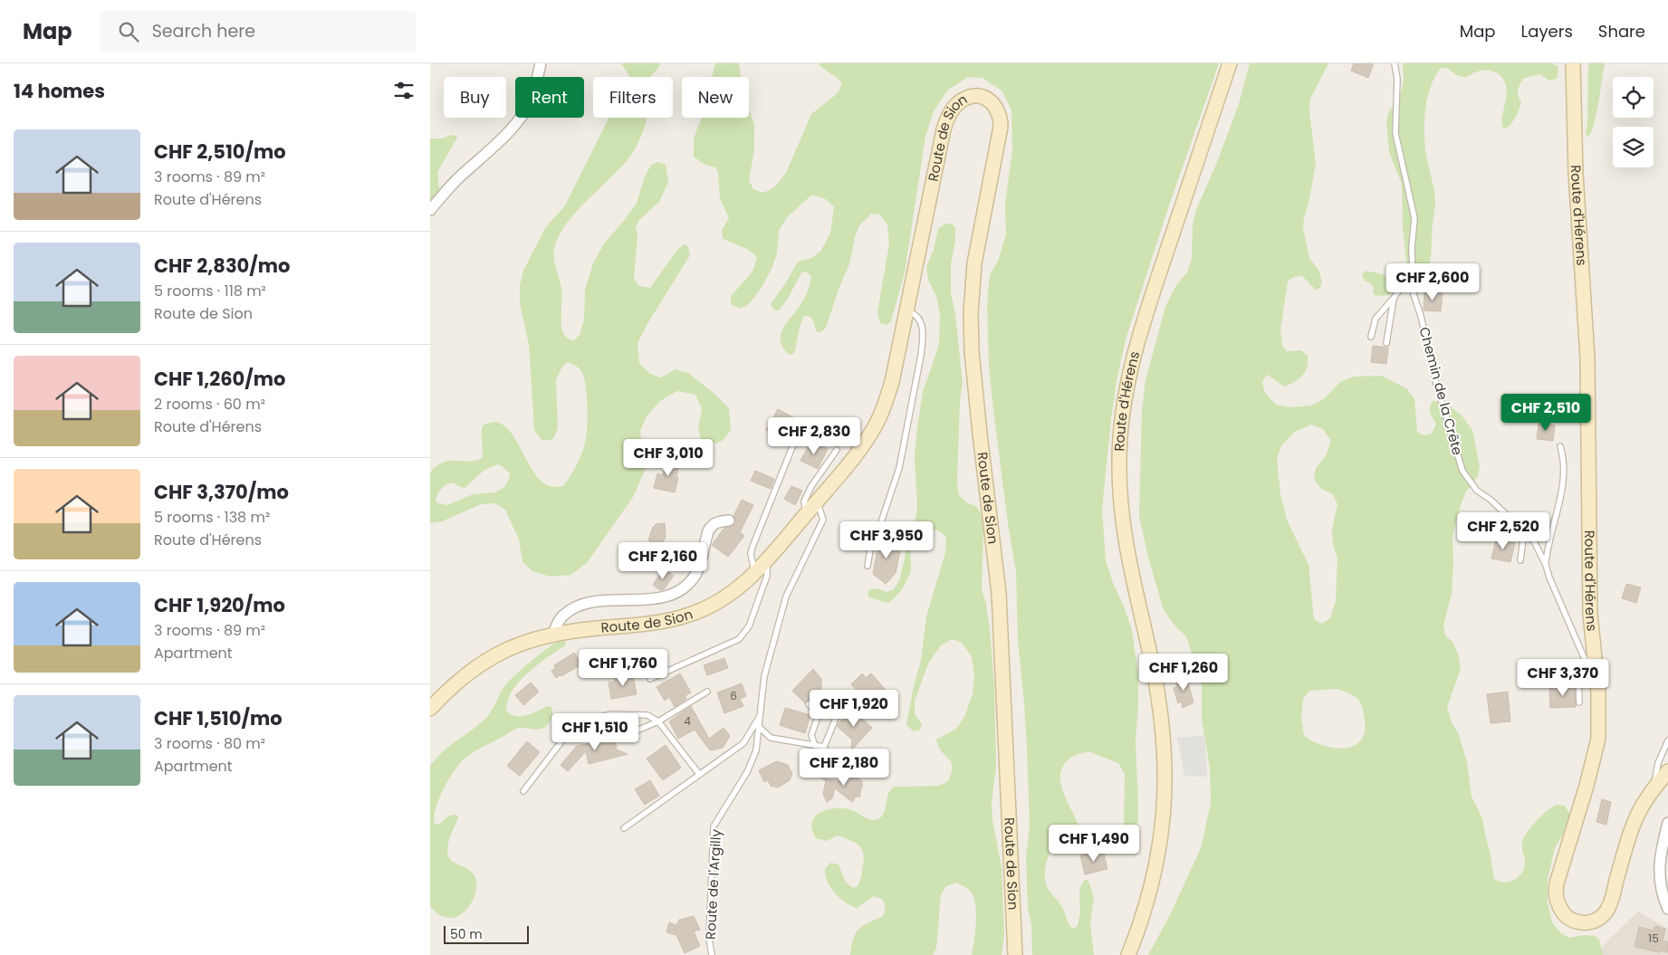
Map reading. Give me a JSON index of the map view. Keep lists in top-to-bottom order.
{
  "streets": {
    "main road": ["Route de Sion", "Route d'Hérens"],
    "lane": ["Chemin de la Crête", "Route de l'Argilly"]
  },
  "crossings": [
    ["Route de Sion", "Route de l'Argilly"],
    ["Route d'Hérens", "Chemin de la Crête"]
  ],
  "house_numbers": ["6", "4", "15"],
  "scale_bar": "50 m",
  "page": {
    "header": "Map",
    "search": "Search here",
    "nav": ["Map", "Layers", "Share"],
    "heading": "14 homes",
    "chip": [
      "Buy",
      "Rent",
      "Filters",
      "New"
    ],
    "list": [
      {
        "name": "CHF 2,510/mo",
        "note": "3 rooms · 89 m² · Route d'Hérens"
      },
      {
        "name": "CHF 2,830/mo",
        "note": "5 rooms · 118 m² · Route de Sion"
      },
      {
        "name": "CHF 1,260/mo",
        "note": "2 rooms · 60 m² · Route d'Hérens"
      },
      {
        "name": "CHF 3,370/mo",
        "note": "5 rooms · 138 m² · Route d'Hérens"
      },
      {
        "name": "CHF 1,920/mo",
        "note": "3 rooms · 89 m² · Apartment"
      },
      {
        "name": "CHF 1,510/mo",
        "note": "3 rooms · 80 m² · Apartment"
      }
    ],
    "price": [
      "CHF 2,600",
      "CHF 2,510",
      "CHF 2,830",
      "CHF 3,010",
      "CHF 2,520",
      "CHF 3,950",
      "CHF 2,160",
      "CHF 1,760",
      "CHF 1,260",
      "CHF 3,370",
      "CHF 1,920",
      "CHF 1,510",
      "CHF 2,180",
      "CHF 1,490"
    ],
    "scale": "50 m"
  }
}
